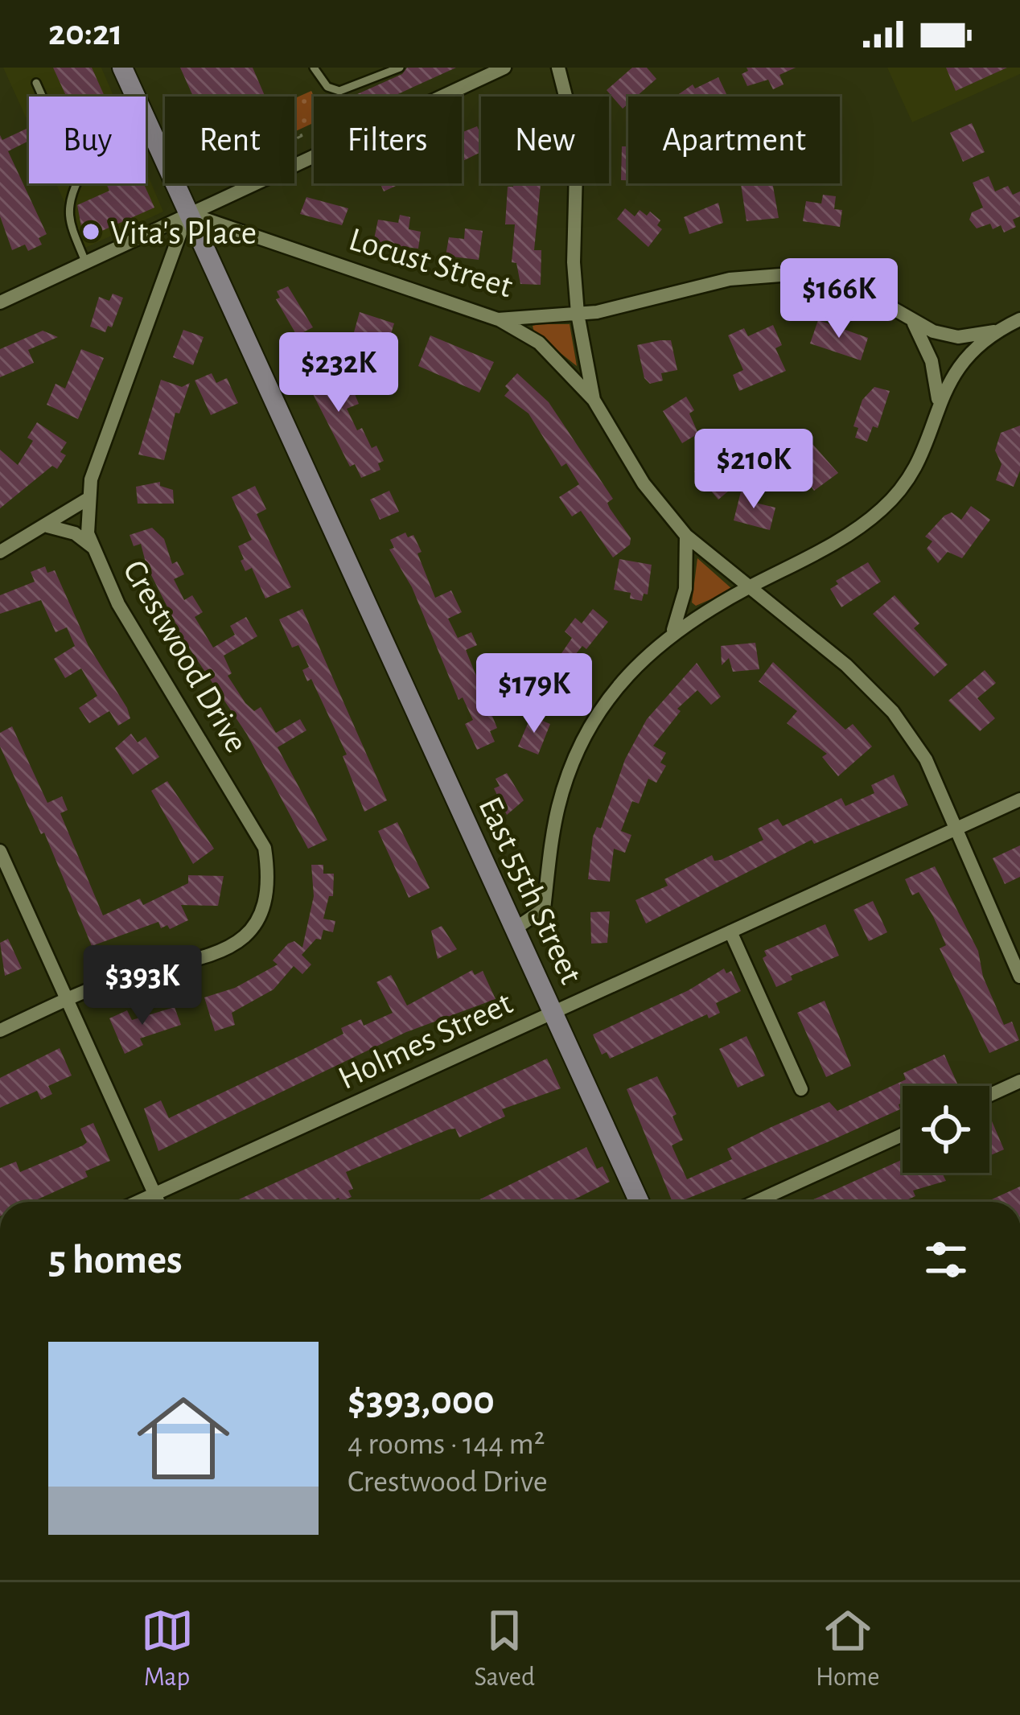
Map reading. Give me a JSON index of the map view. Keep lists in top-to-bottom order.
{
  "streets": {
    "main road": ["East 55th Street"],
    "street": ["Locust Street", "Crestwood Drive", "Holmes Street"]
  },
  "crossings": [
    ["Locust Street", "Crestwood Drive"],
    ["Locust Street", "East 55th Street"],
    ["Crestwood Drive", "East 55th Street"],
    ["East 55th Street", "Holmes Street"]
  ],
  "places": ["Vita's Place"],
  "page": {
    "status": "20:21",
    "chip": [
      "Buy",
      "Rent",
      "Filters",
      "New",
      "Apartment"
    ],
    "price": [
      "$166K",
      "$232K",
      "$210K",
      "$179K",
      "$393K"
    ],
    "heading": "5 homes",
    "list": [
      {
        "name": "$393,000",
        "note": "4 rooms · 144 m² · Crestwood Drive"
      }
    ],
    "tabs": ["Map", "Saved", "Home"]
  }
}
